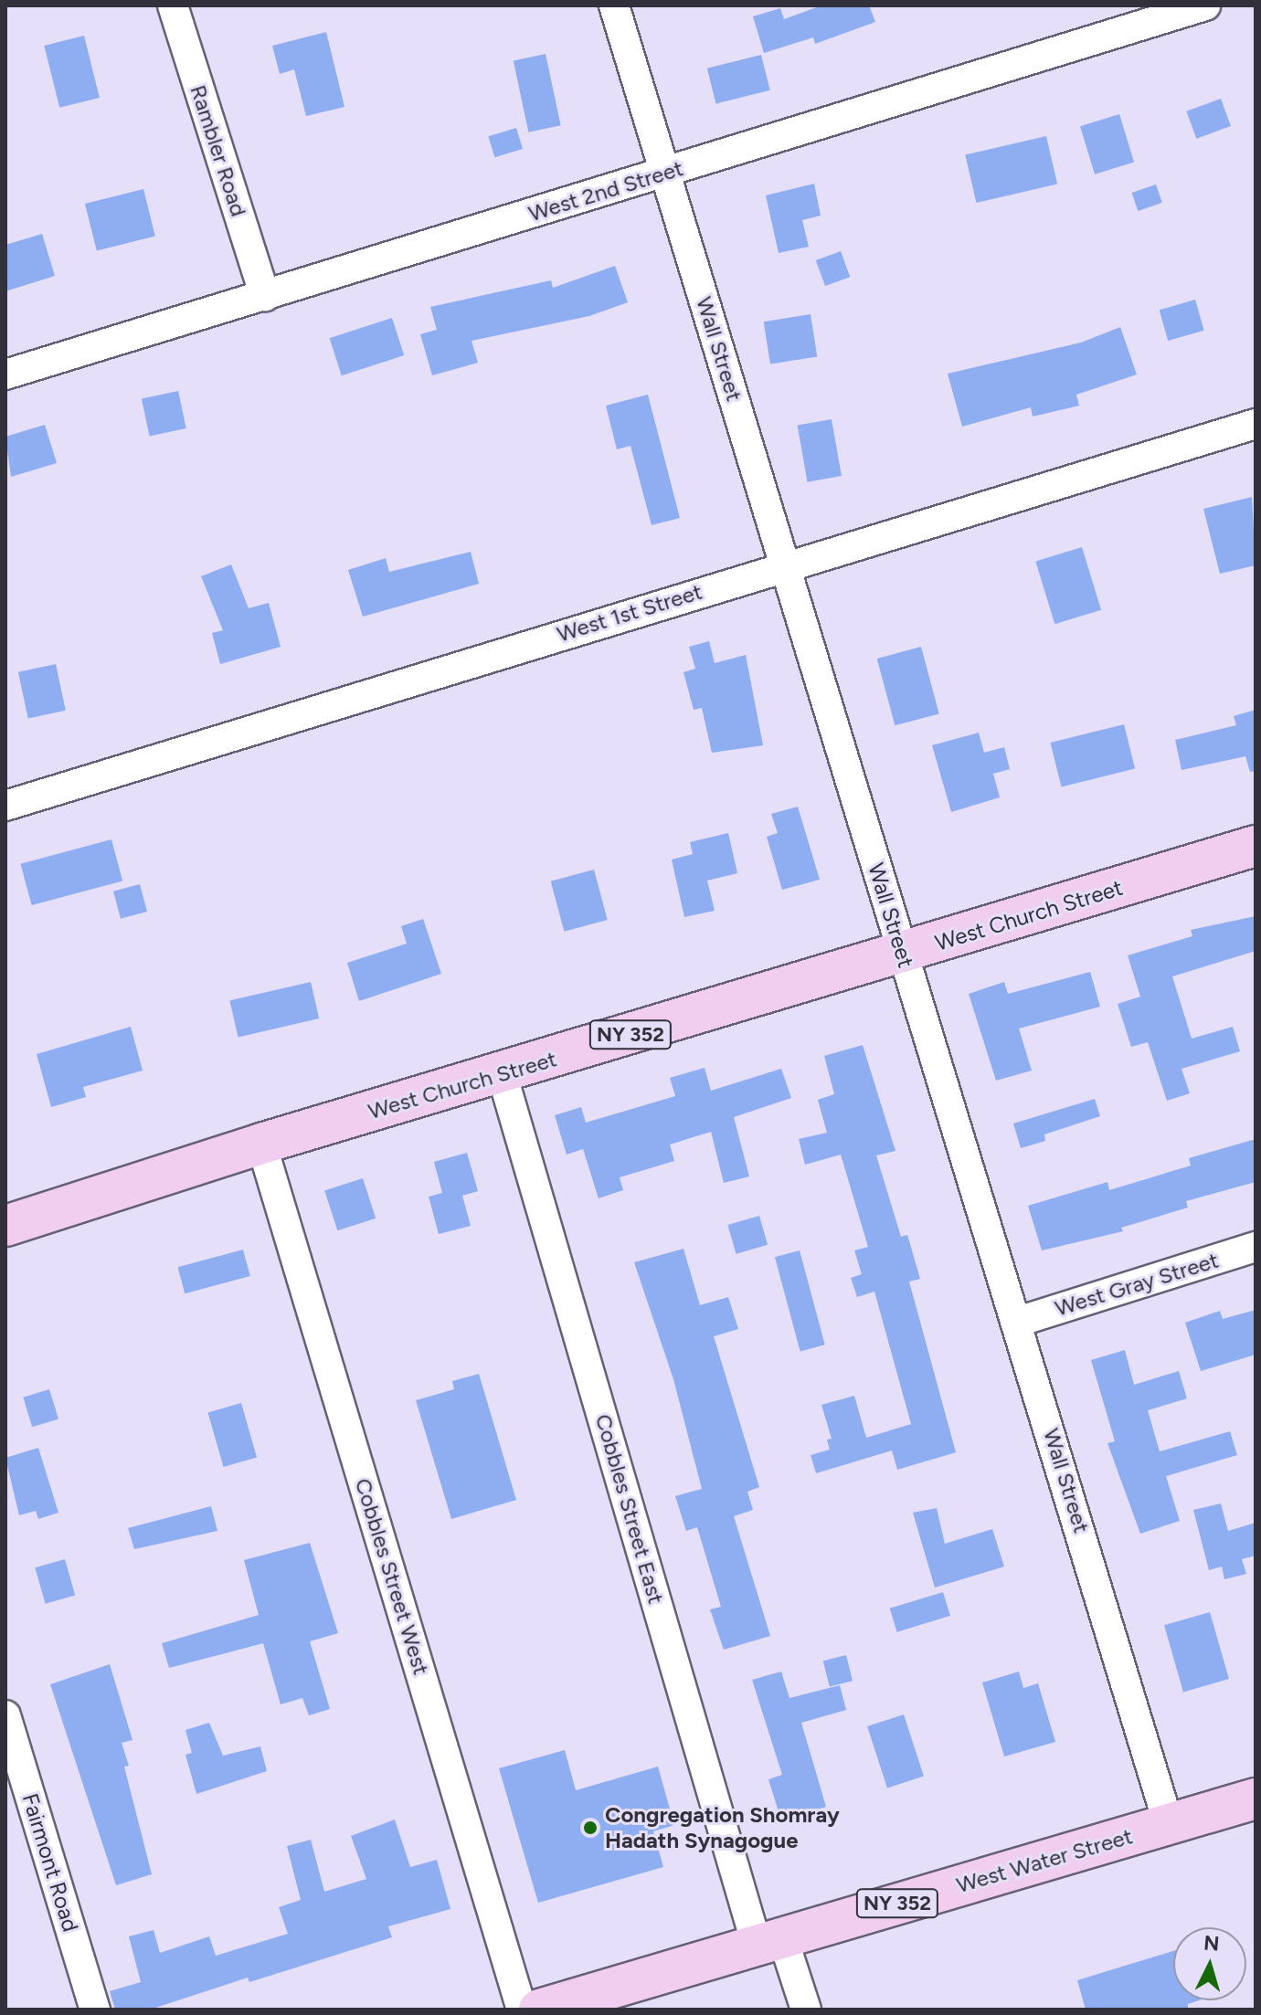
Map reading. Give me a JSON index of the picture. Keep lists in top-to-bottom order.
{
  "streets": {
    "main road": ["West Church Street", "NY 352", "West Water Street"],
    "street": [
      "Rambler Road",
      "West 2nd Street",
      "Wall Street",
      "West 1st Street",
      "West Gray Street",
      "Cobbles Street East",
      "Cobbles Street West",
      "Fairmont Road"
    ]
  },
  "crossings": [
    ["Rambler Road", "West 2nd Street"],
    ["West 2nd Street", "Wall Street"],
    ["Wall Street", "West 1st Street"],
    ["Wall Street", "West Church Street"],
    ["Wall Street", "West Gray Street"],
    ["Wall Street", "West Water Street"],
    ["West Church Street", "Cobbles Street East"],
    ["West Church Street", "Cobbles Street West"],
    ["Cobbles Street East", "West Water Street"]
  ],
  "places": ["Congregation Shomray Hadath Synagogue"],
  "north": "top"
}
